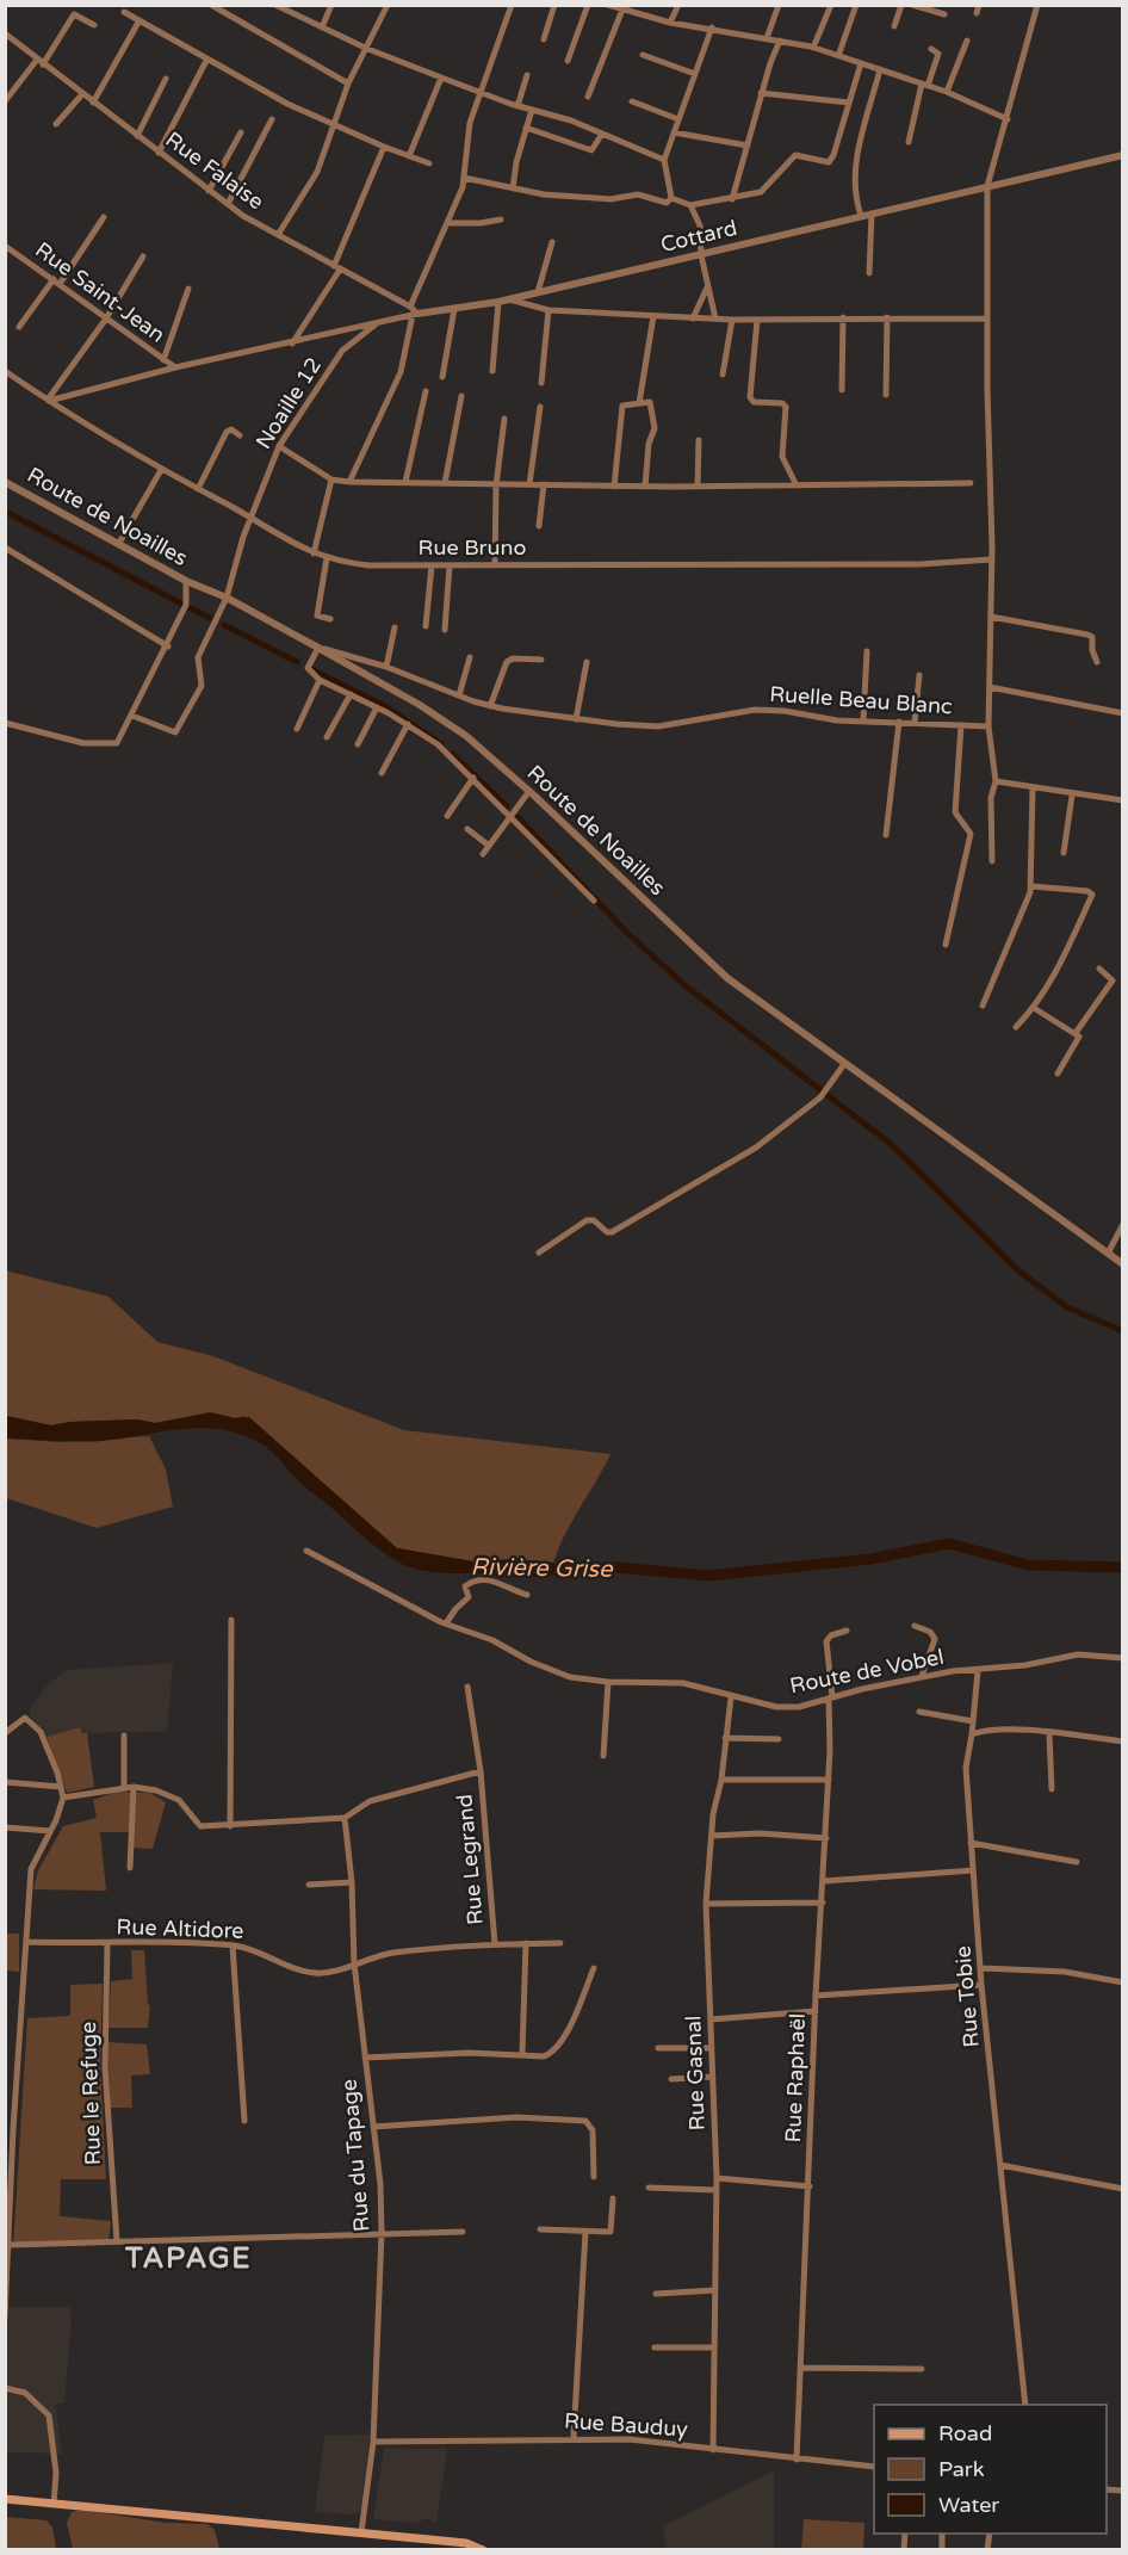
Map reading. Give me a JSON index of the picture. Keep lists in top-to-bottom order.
{
  "streets": {
    "street": [
      "Rue Falaise",
      "Cottard",
      "Rue Saint-Jean",
      "Noaille 12",
      "Route de Noailles",
      "Rue Bruno",
      "Ruelle Beau Blanc",
      "Route de Vobel",
      "Rue Legrand",
      "Rue Altidore",
      "Rue Tobie",
      "Rue Gasnal",
      "Rue Raphaël",
      "Rue le Refuge",
      "Rue du Tapage",
      "Rue Bauduy"
    ]
  },
  "crossings": [
    ["Rue Falaise", "Cottard"],
    ["Noaille 12", "Route de Noailles"],
    ["Noaille 12", "Rue Bruno"],
    ["Route de Noailles", "Ruelle Beau Blanc"],
    ["Route de Vobel", "Rue Tobie"],
    ["Route de Vobel", "Rue Gasnal"],
    ["Route de Vobel", "Rue Raphaël"],
    ["Rue Legrand", "Rue Altidore"],
    ["Rue Altidore", "Rue le Refuge"],
    ["Rue Altidore", "Rue du Tapage"],
    ["Rue Gasnal", "Rue Bauduy"],
    ["Rue Raphaël", "Rue Bauduy"],
    ["Rue du Tapage", "Rue Bauduy"]
  ],
  "districts": ["TAPAGE"],
  "water": ["Rivière Grise"],
  "legend": ["Road", "Park", "Water"]
}
